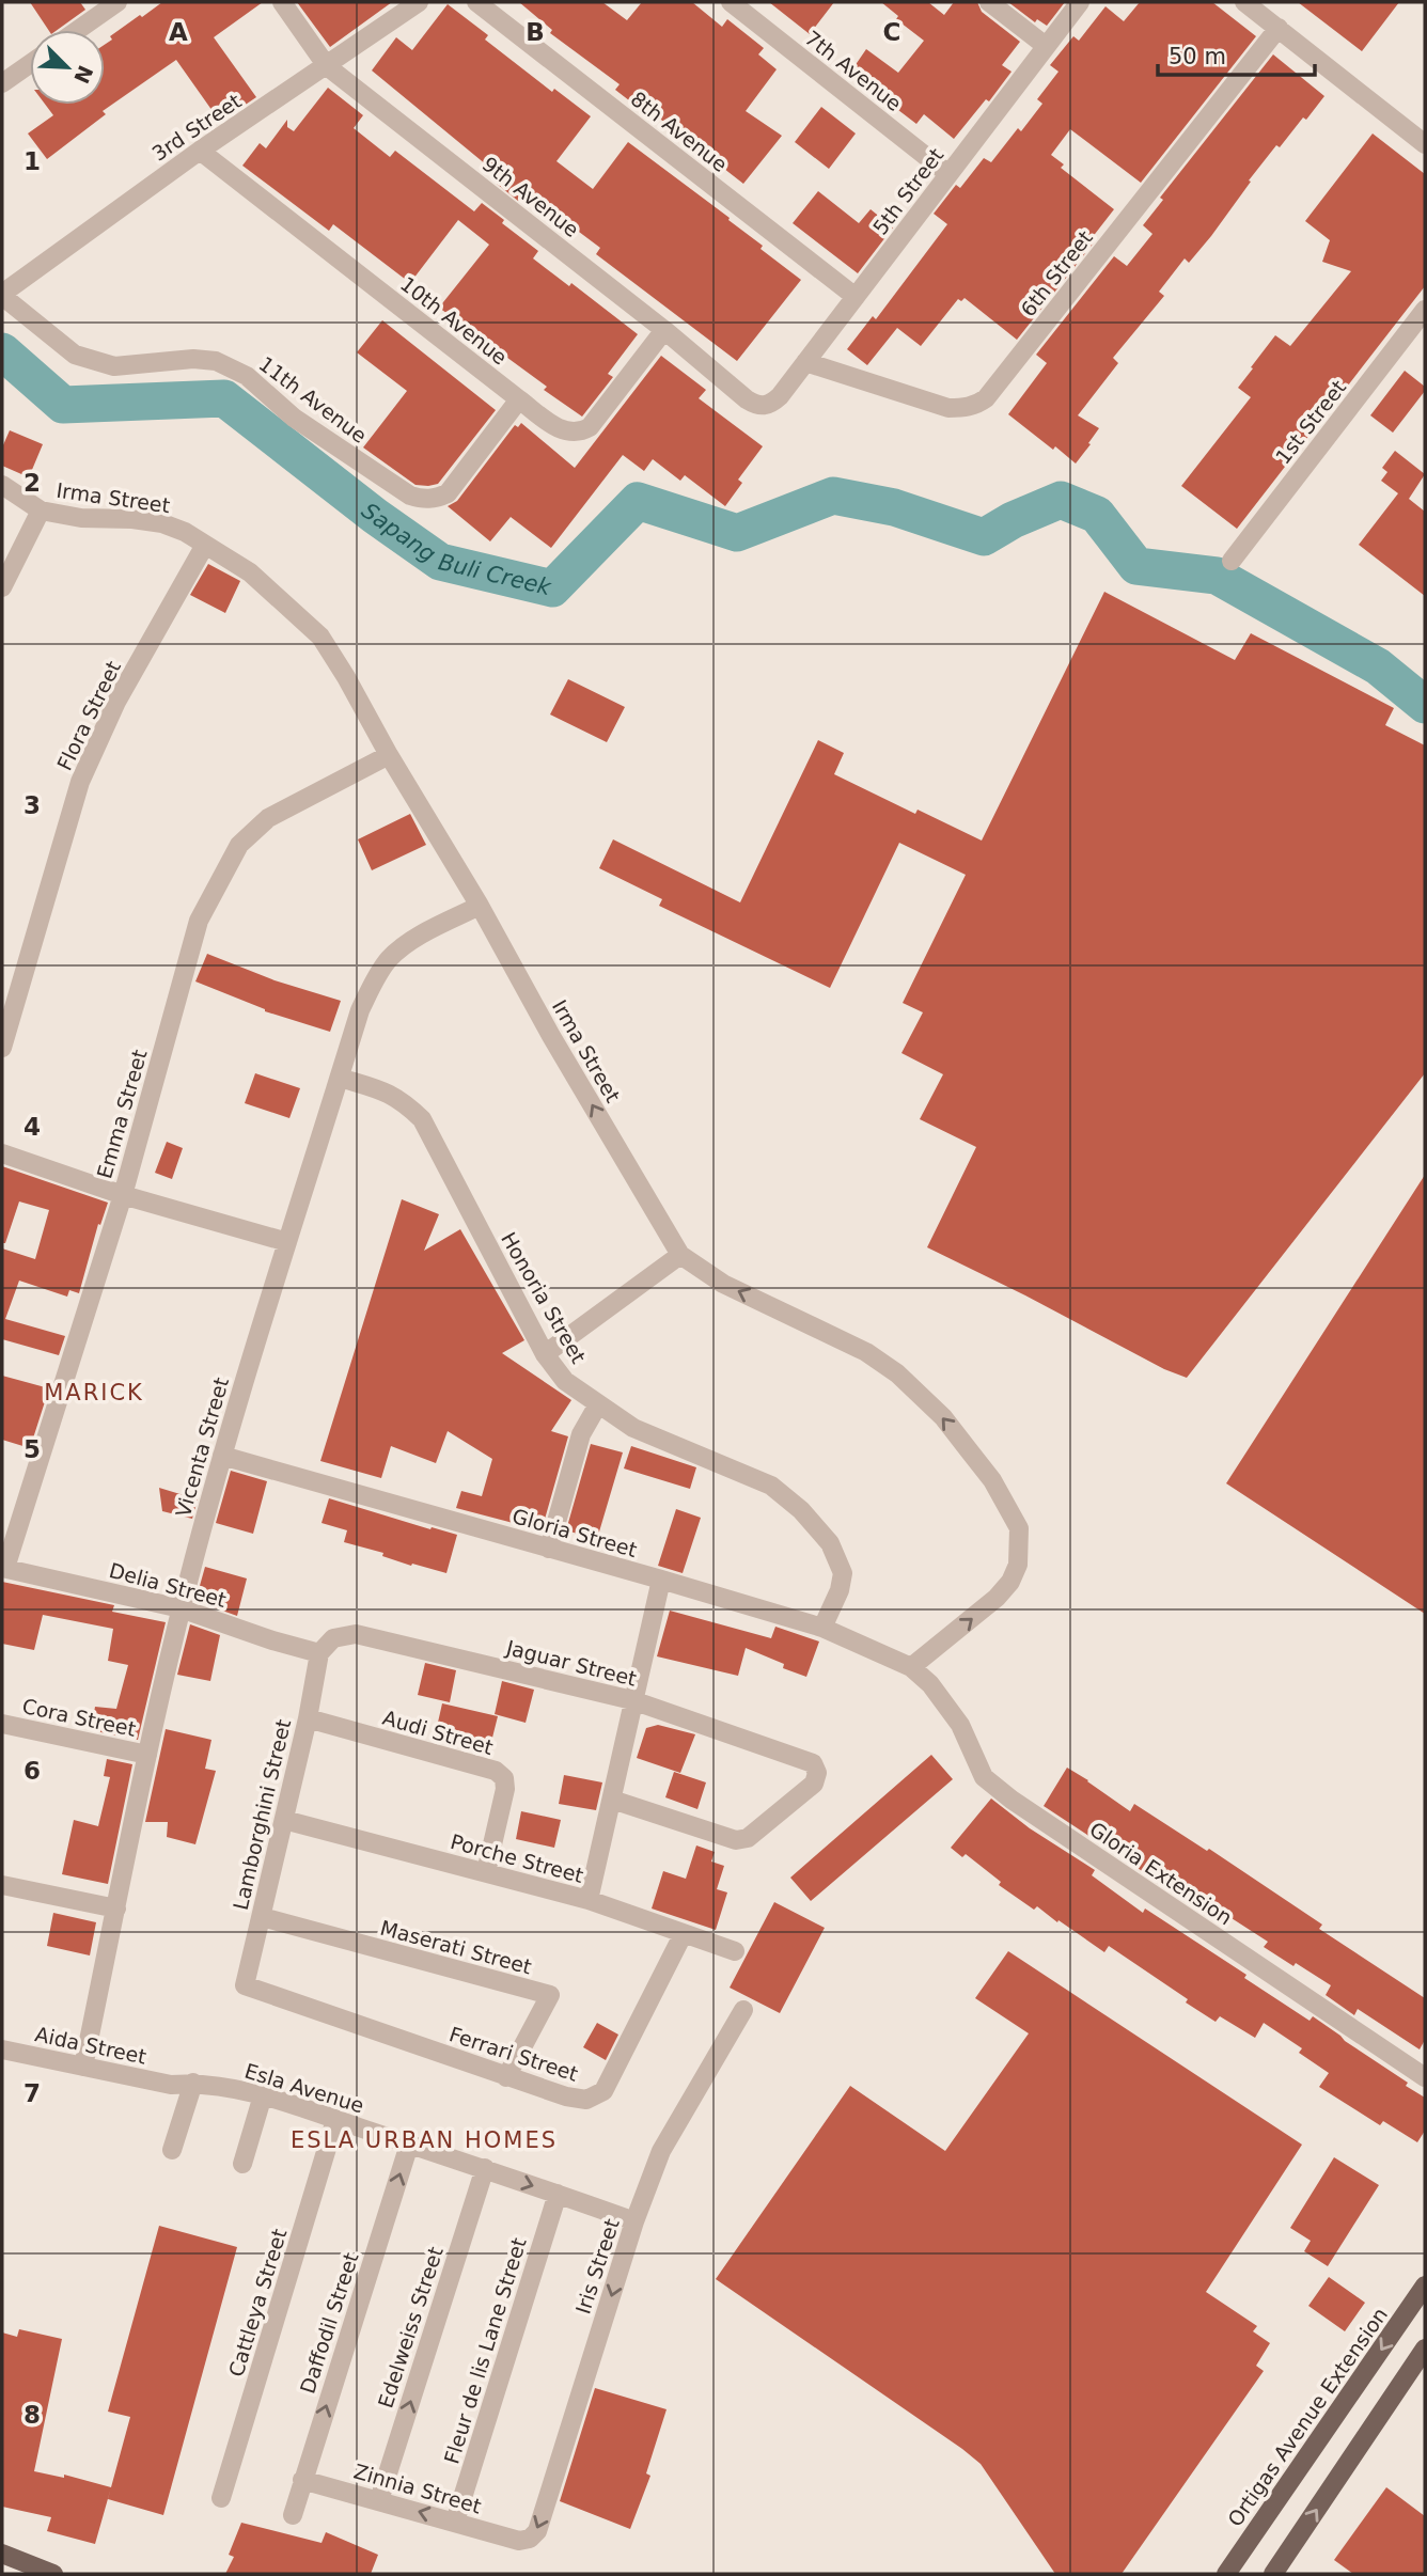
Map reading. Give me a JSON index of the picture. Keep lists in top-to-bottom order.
{
  "streets": {
    "main road": ["Ortigas Avenue Extension"],
    "street": [
      "7th Avenue",
      "3rd Street",
      "8th Avenue",
      "5th Street",
      "9th Avenue",
      "6th Street",
      "10th Avenue",
      "11th Avenue",
      "1st Street",
      "Irma Street",
      "Flora Street",
      "Emma Street",
      "Honoria Street",
      "Vicenta Street",
      "Gloria Street",
      "Delia Street",
      "Jaguar Street",
      "Cora Street",
      "Audi Street",
      "Lamborghini Street",
      "Porche Street",
      "Gloria Extension",
      "Maserati Street",
      "Aida Street",
      "Ferrari Street",
      "Esla Avenue",
      "Iris Street",
      "Cattleya Street",
      "Daffodil Street",
      "Edelweiss Street",
      "Fleur de lis Lane Street",
      "Zinnia Street"
    ]
  },
  "crossings": [
    ["7th Avenue", "5th Street"],
    ["3rd Street", "9th Avenue"],
    ["3rd Street", "10th Avenue"],
    ["3rd Street", "11th Avenue"],
    ["8th Avenue", "5th Street"],
    ["5th Street", "9th Avenue"],
    ["5th Street", "6th Street"],
    ["9th Avenue", "10th Avenue"],
    ["10th Avenue", "11th Avenue"],
    ["Irma Street", "Flora Street"],
    ["Irma Street", "Emma Street"],
    ["Irma Street", "Vicenta Street"],
    ["Irma Street", "Gloria Street"],
    ["Irma Street", "Gloria Extension"],
    ["Emma Street", "Delia Street"],
    ["Honoria Street", "Vicenta Street"],
    ["Honoria Street", "Gloria Street"],
    ["Vicenta Street", "Gloria Street"],
    ["Vicenta Street", "Delia Street"],
    ["Vicenta Street", "Cora Street"],
    ["Vicenta Street", "Aida Street"],
    ["Gloria Street", "Gloria Extension"],
    ["Delia Street", "Jaguar Street"],
    ["Delia Street", "Lamborghini Street"],
    ["Jaguar Street", "Lamborghini Street"],
    ["Audi Street", "Lamborghini Street"],
    ["Audi Street", "Porche Street"],
    ["Lamborghini Street", "Porche Street"],
    ["Lamborghini Street", "Maserati Street"],
    ["Lamborghini Street", "Ferrari Street"],
    ["Porche Street", "Ferrari Street"],
    ["Maserati Street", "Ferrari Street"],
    ["Aida Street", "Esla Avenue"],
    ["Esla Avenue", "Iris Street"],
    ["Esla Avenue", "Cattleya Street"],
    ["Esla Avenue", "Daffodil Street"],
    ["Esla Avenue", "Edelweiss Street"],
    ["Esla Avenue", "Fleur de lis Lane Street"],
    ["Iris Street", "Zinnia Street"],
    ["Daffodil Street", "Zinnia Street"],
    ["Edelweiss Street", "Zinnia Street"],
    ["Fleur de lis Lane Street", "Zinnia Street"]
  ],
  "one_way": [
    "Irma Street",
    "Iris Street",
    "Daffodil Street",
    "Edelweiss Street",
    "Zinnia Street"
  ],
  "districts": ["MARICK", "ESLA URBAN HOMES"],
  "water": ["Sapang Buli Creek"],
  "scale_bar": "50 m",
  "north": "bottom right",
  "grid": {
    "columns": ["A", "B", "C"],
    "rows": [
      "1",
      "2",
      "3",
      "4",
      "5",
      "6",
      "7",
      "8"
    ]
  }
}
